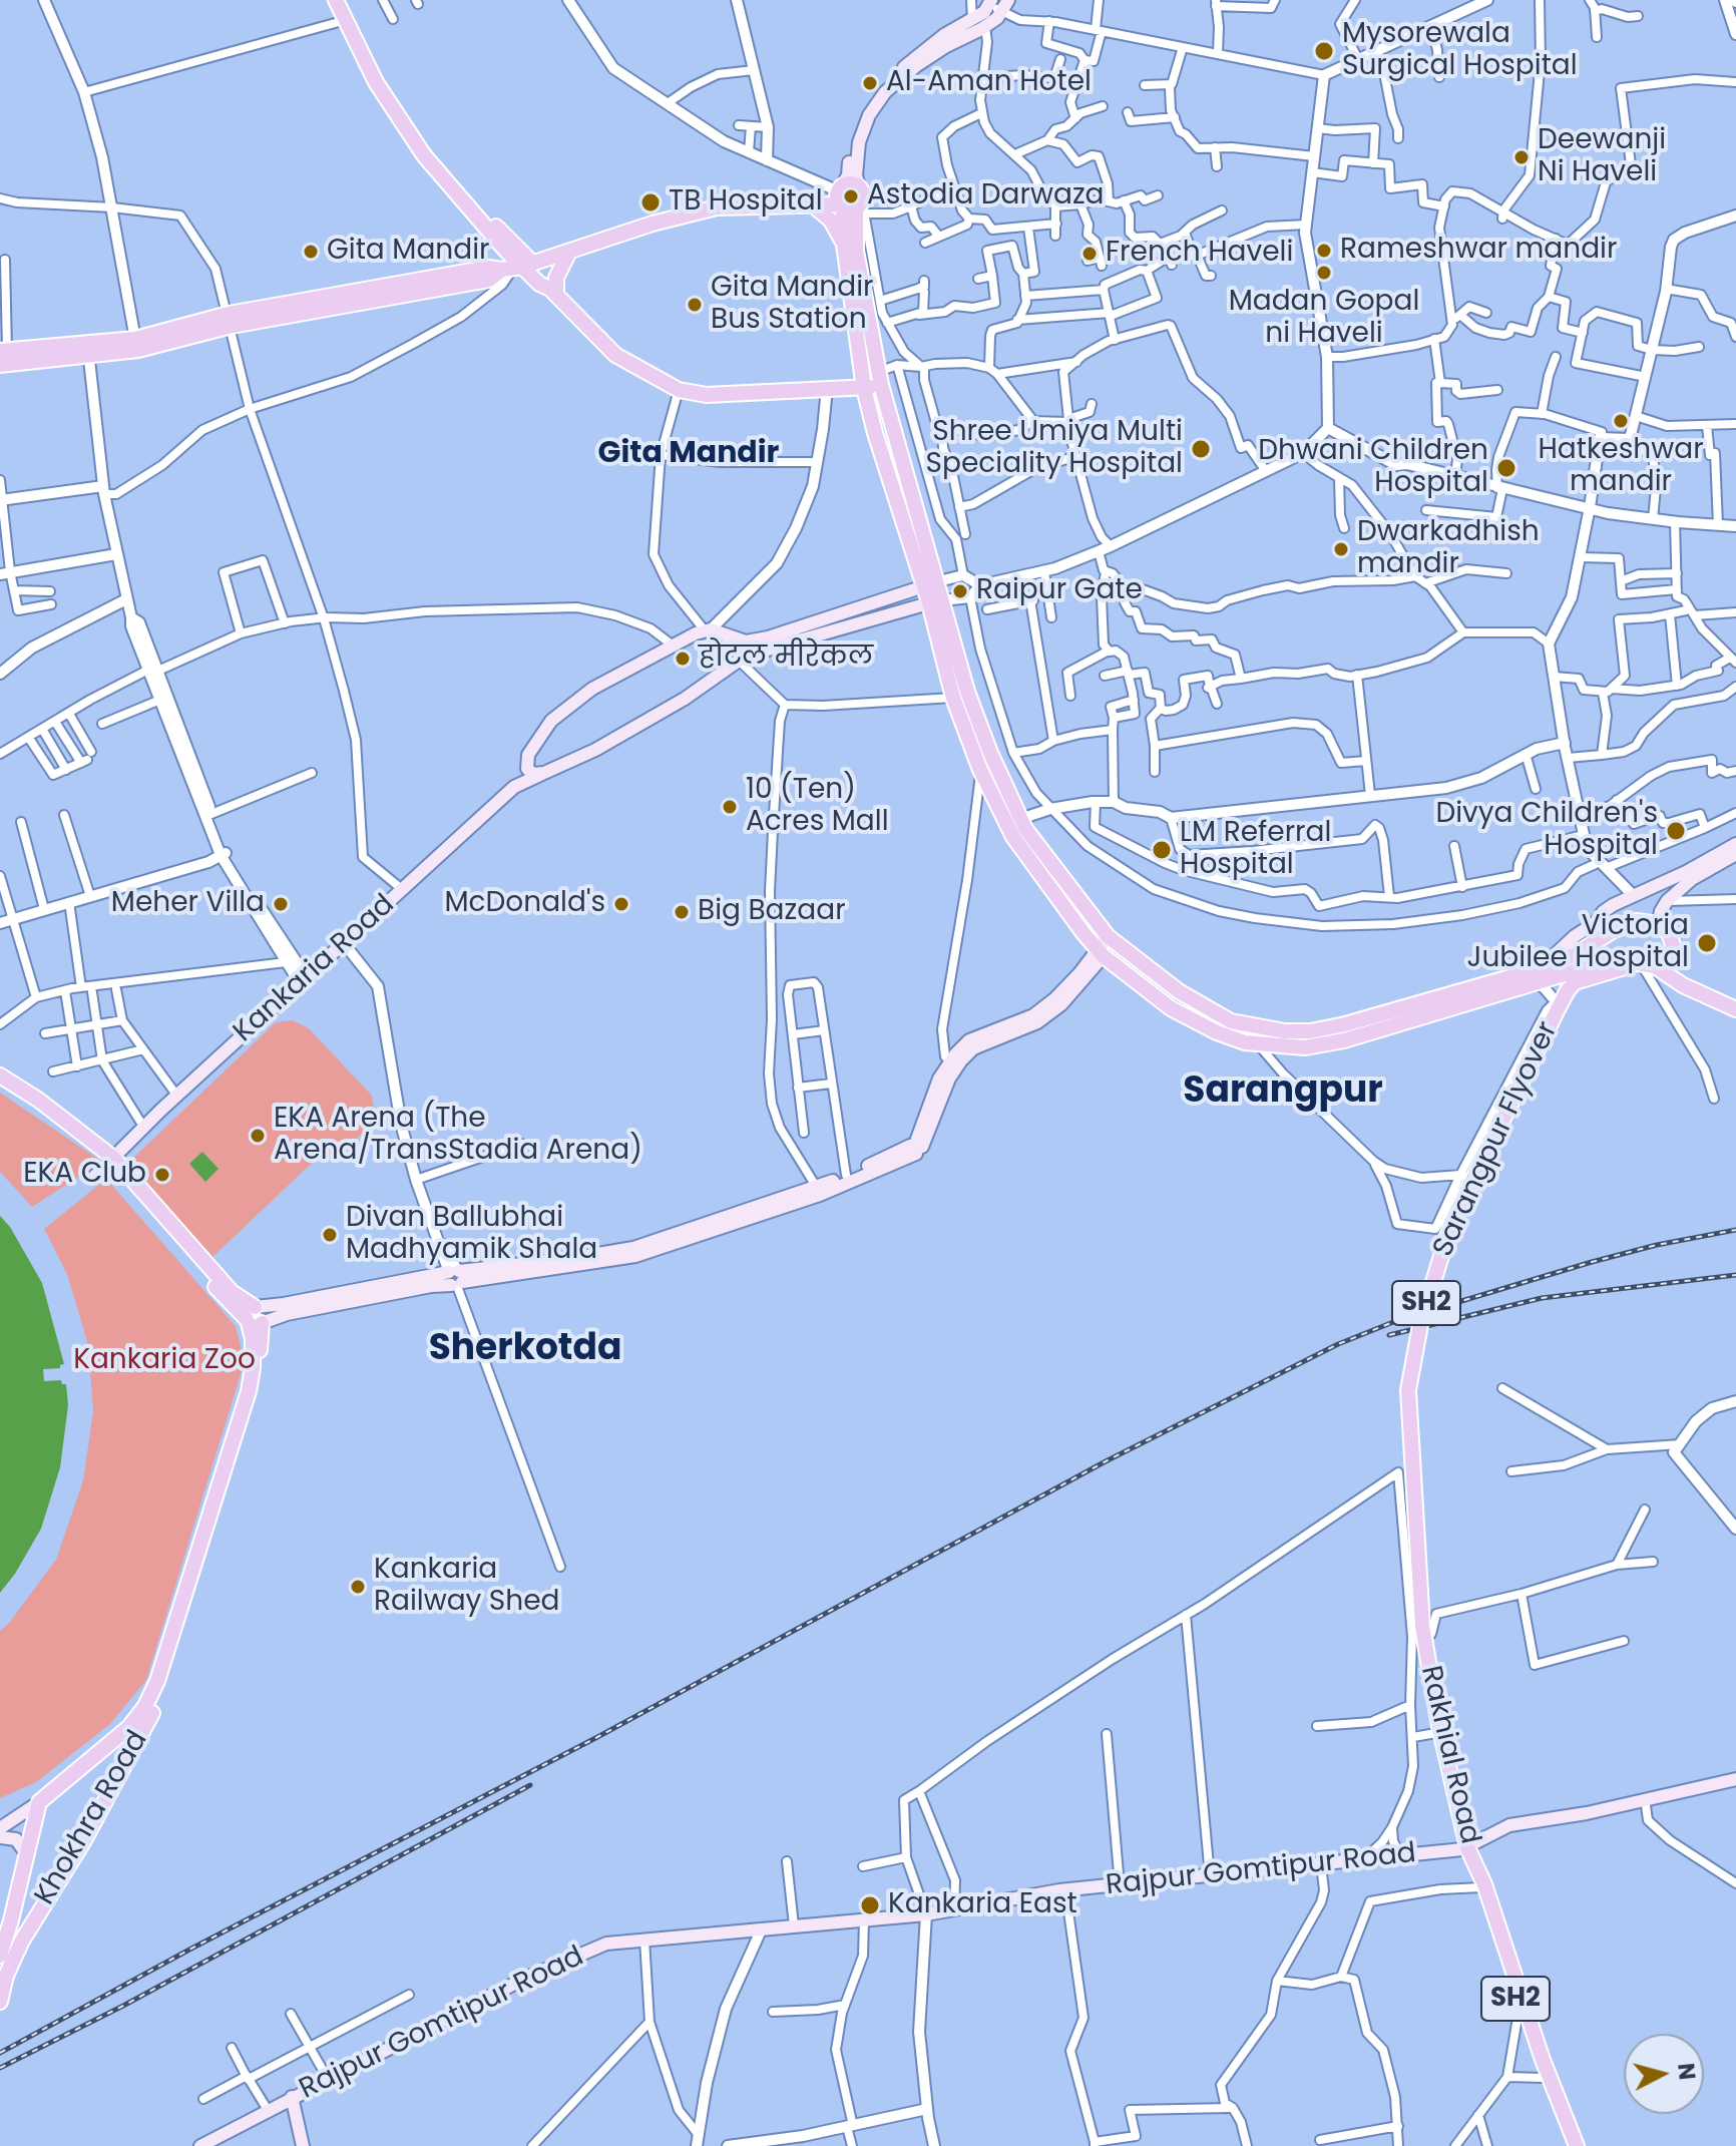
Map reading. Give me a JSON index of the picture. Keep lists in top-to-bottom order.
{
  "streets": {
    "main road": [
      "Kankaria Road",
      "Sarangpur Flyover",
      "SH2",
      "Rakhial Road",
      "Khokhra Road",
      "Rajpur Gomtipur Road"
    ]
  },
  "crossings": [
    ["Sarangpur Flyover", "Rakhial Road"],
    ["Rakhial Road", "Rajpur Gomtipur Road"]
  ],
  "districts": ["Gita Mandir", "Sarangpur", "Sherkotda"],
  "parks": ["Kankaria Zoo"],
  "places": [
    "Mysorewala Surgical Hospital",
    "Al-Aman Hotel",
    "Deewanji Ni Haveli",
    "Astodia Darwaza",
    "TB Hospital",
    "Rameshwar mandir",
    "Gita Mandir",
    "French Haveli",
    "Madan Gopal ni Haveli",
    "Gita Mandir Bus Station",
    "Hatkeshwar mandir",
    "Shree Umiya Multi Speciality Hospital",
    "Dhwani Children Hospital",
    "Dwarkadhish mandir",
    "Raipur Gate",
    "होटल मीरेकल",
    "10 (Ten) Acres Mall",
    "Divya Children's Hospital",
    "LM Referral Hospital",
    "Meher Villa",
    "McDonald's",
    "Big Bazaar",
    "Victoria Jubilee Hospital",
    "EKA Arena (The Arena/TransStadia Arena)",
    "EKA Club",
    "Divan Ballubhai Madhyamik Shala",
    "Kankaria Railway Shed",
    "Kankaria East"
  ],
  "north": "right"
}
